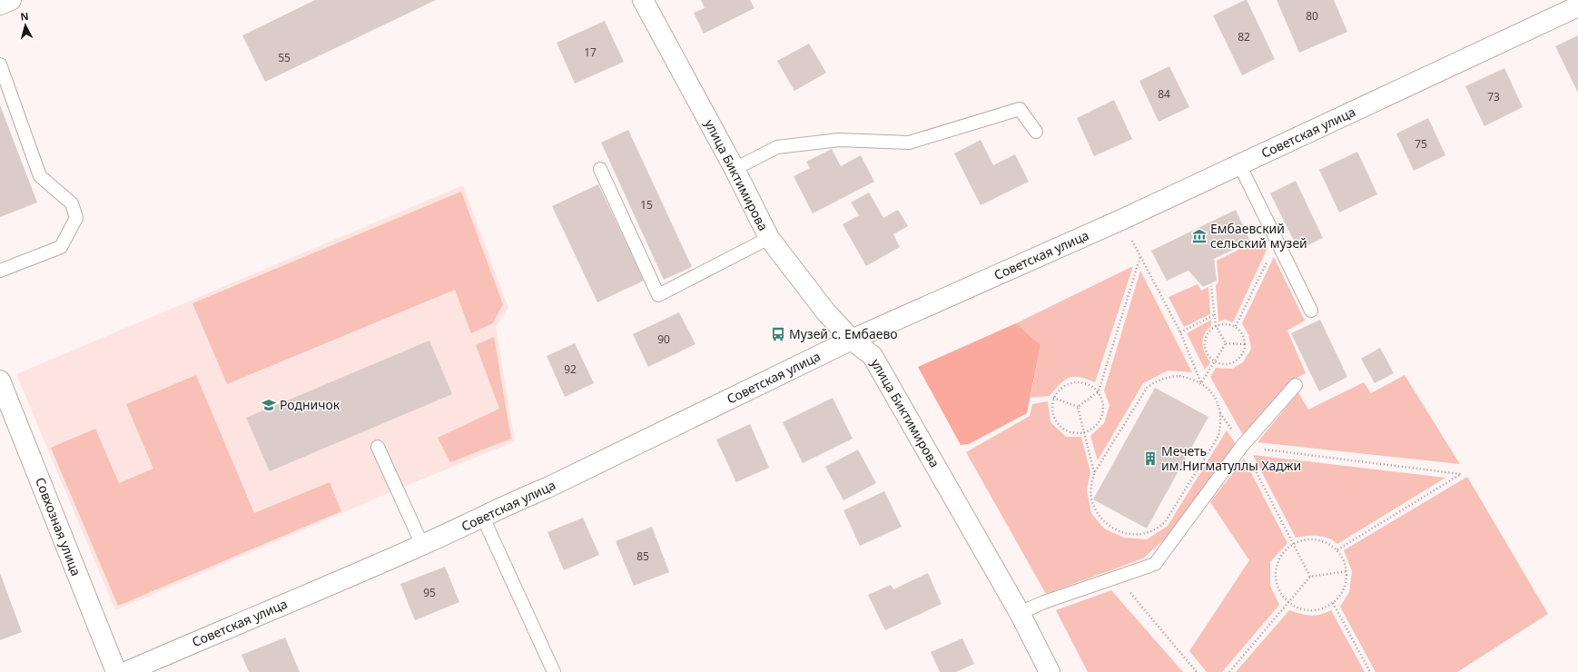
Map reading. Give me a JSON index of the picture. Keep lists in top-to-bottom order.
{
  "streets": {
    "street": ["Советская улица", "улица Биктимирова", "Совхозная улица"]
  },
  "crossings": [
    ["Советская улица", "улица Биктимирова"]
  ],
  "places": {
    "museum": ["Ембаевский сельский музей"],
    "bus stop": ["Музей с. Ембаево"],
    "school or university": ["Родничок"],
    "building": ["Мечеть им.Нигматуллы Хаджи"]
  },
  "house_numbers": [
    "80",
    "82",
    "17",
    "55",
    "84",
    "73",
    "75",
    "15",
    "90",
    "92",
    "85",
    "95"
  ],
  "north": "top"
}
